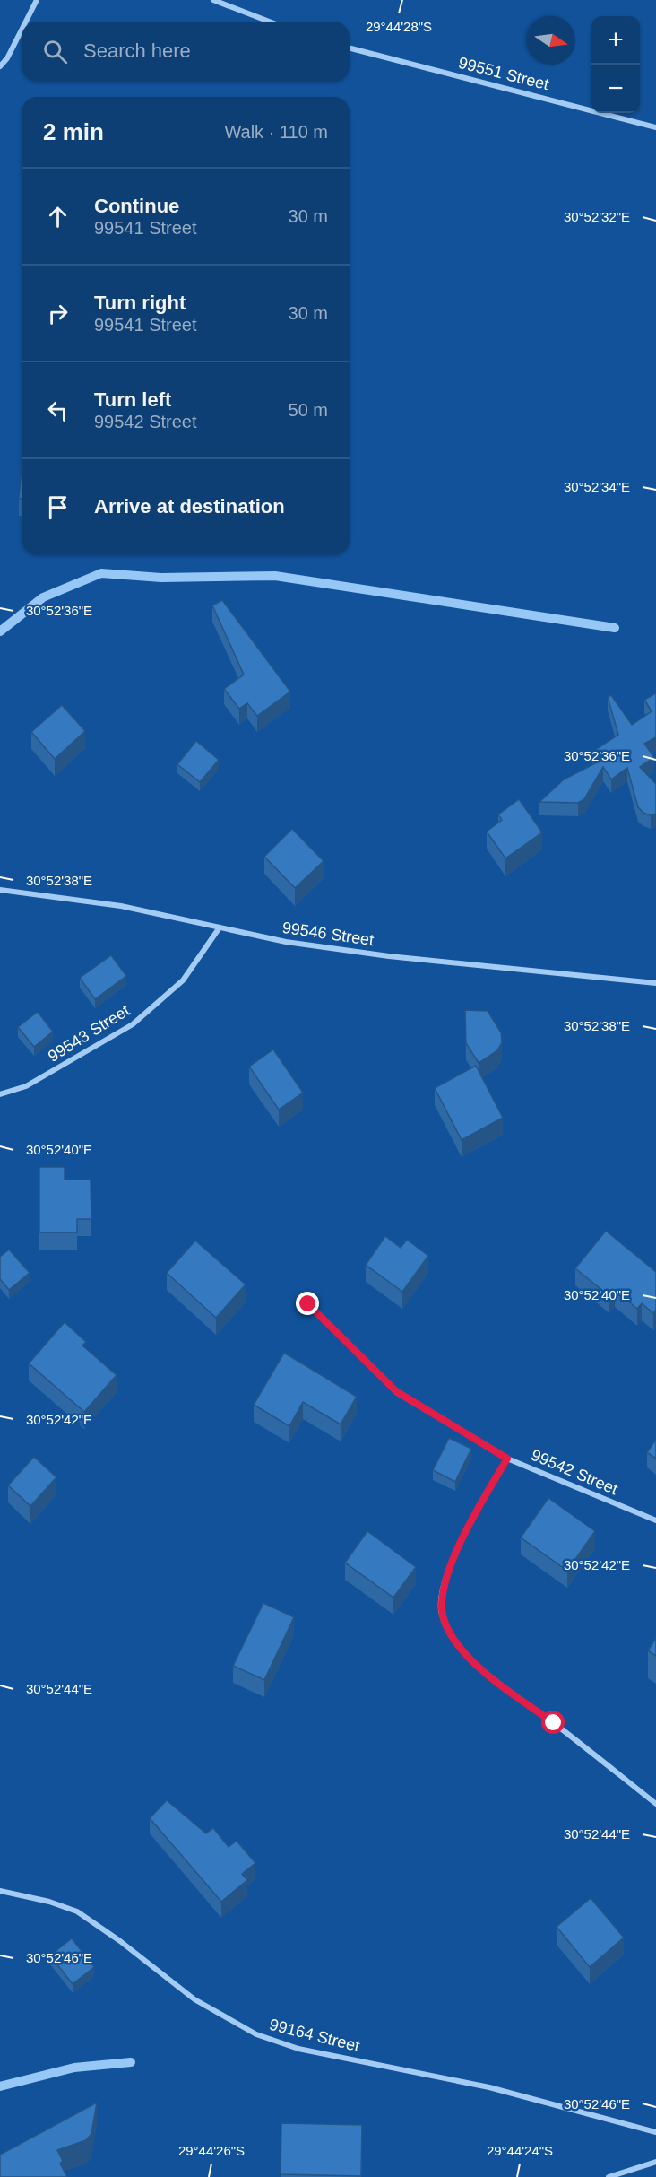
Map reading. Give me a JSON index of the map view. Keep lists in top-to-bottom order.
{
  "streets": {
    "street": [
      "99551 Street",
      "99546 Street",
      "99543 Street",
      "99542 Street",
      "99164 Street"
    ]
  },
  "crossings": [
    ["99546 Street", "99543 Street"]
  ],
  "north": "right",
  "page": {
    "map_buttons": ["+", "−"],
    "search": "Search here",
    "heading": ["2 min", "Walk · 110 m"],
    "list": [
      ["Continue", "99541 Street", "30 m"],
      ["Turn right", "99541 Street", "30 m"],
      ["Turn left", "99542 Street", "50 m"],
      "Arrive at destination"
    ]
  },
  "coordinates": [
    "29°44'28\"S",
    "30°52'32\"E",
    "30°52'34\"E",
    "30°52'36\"E",
    "30°52'38\"E",
    "30°52'40\"E",
    "30°52'42\"E",
    "30°52'44\"E",
    "30°52'46\"E",
    "29°44'26\"S",
    "29°44'24\"S"
  ]
}
